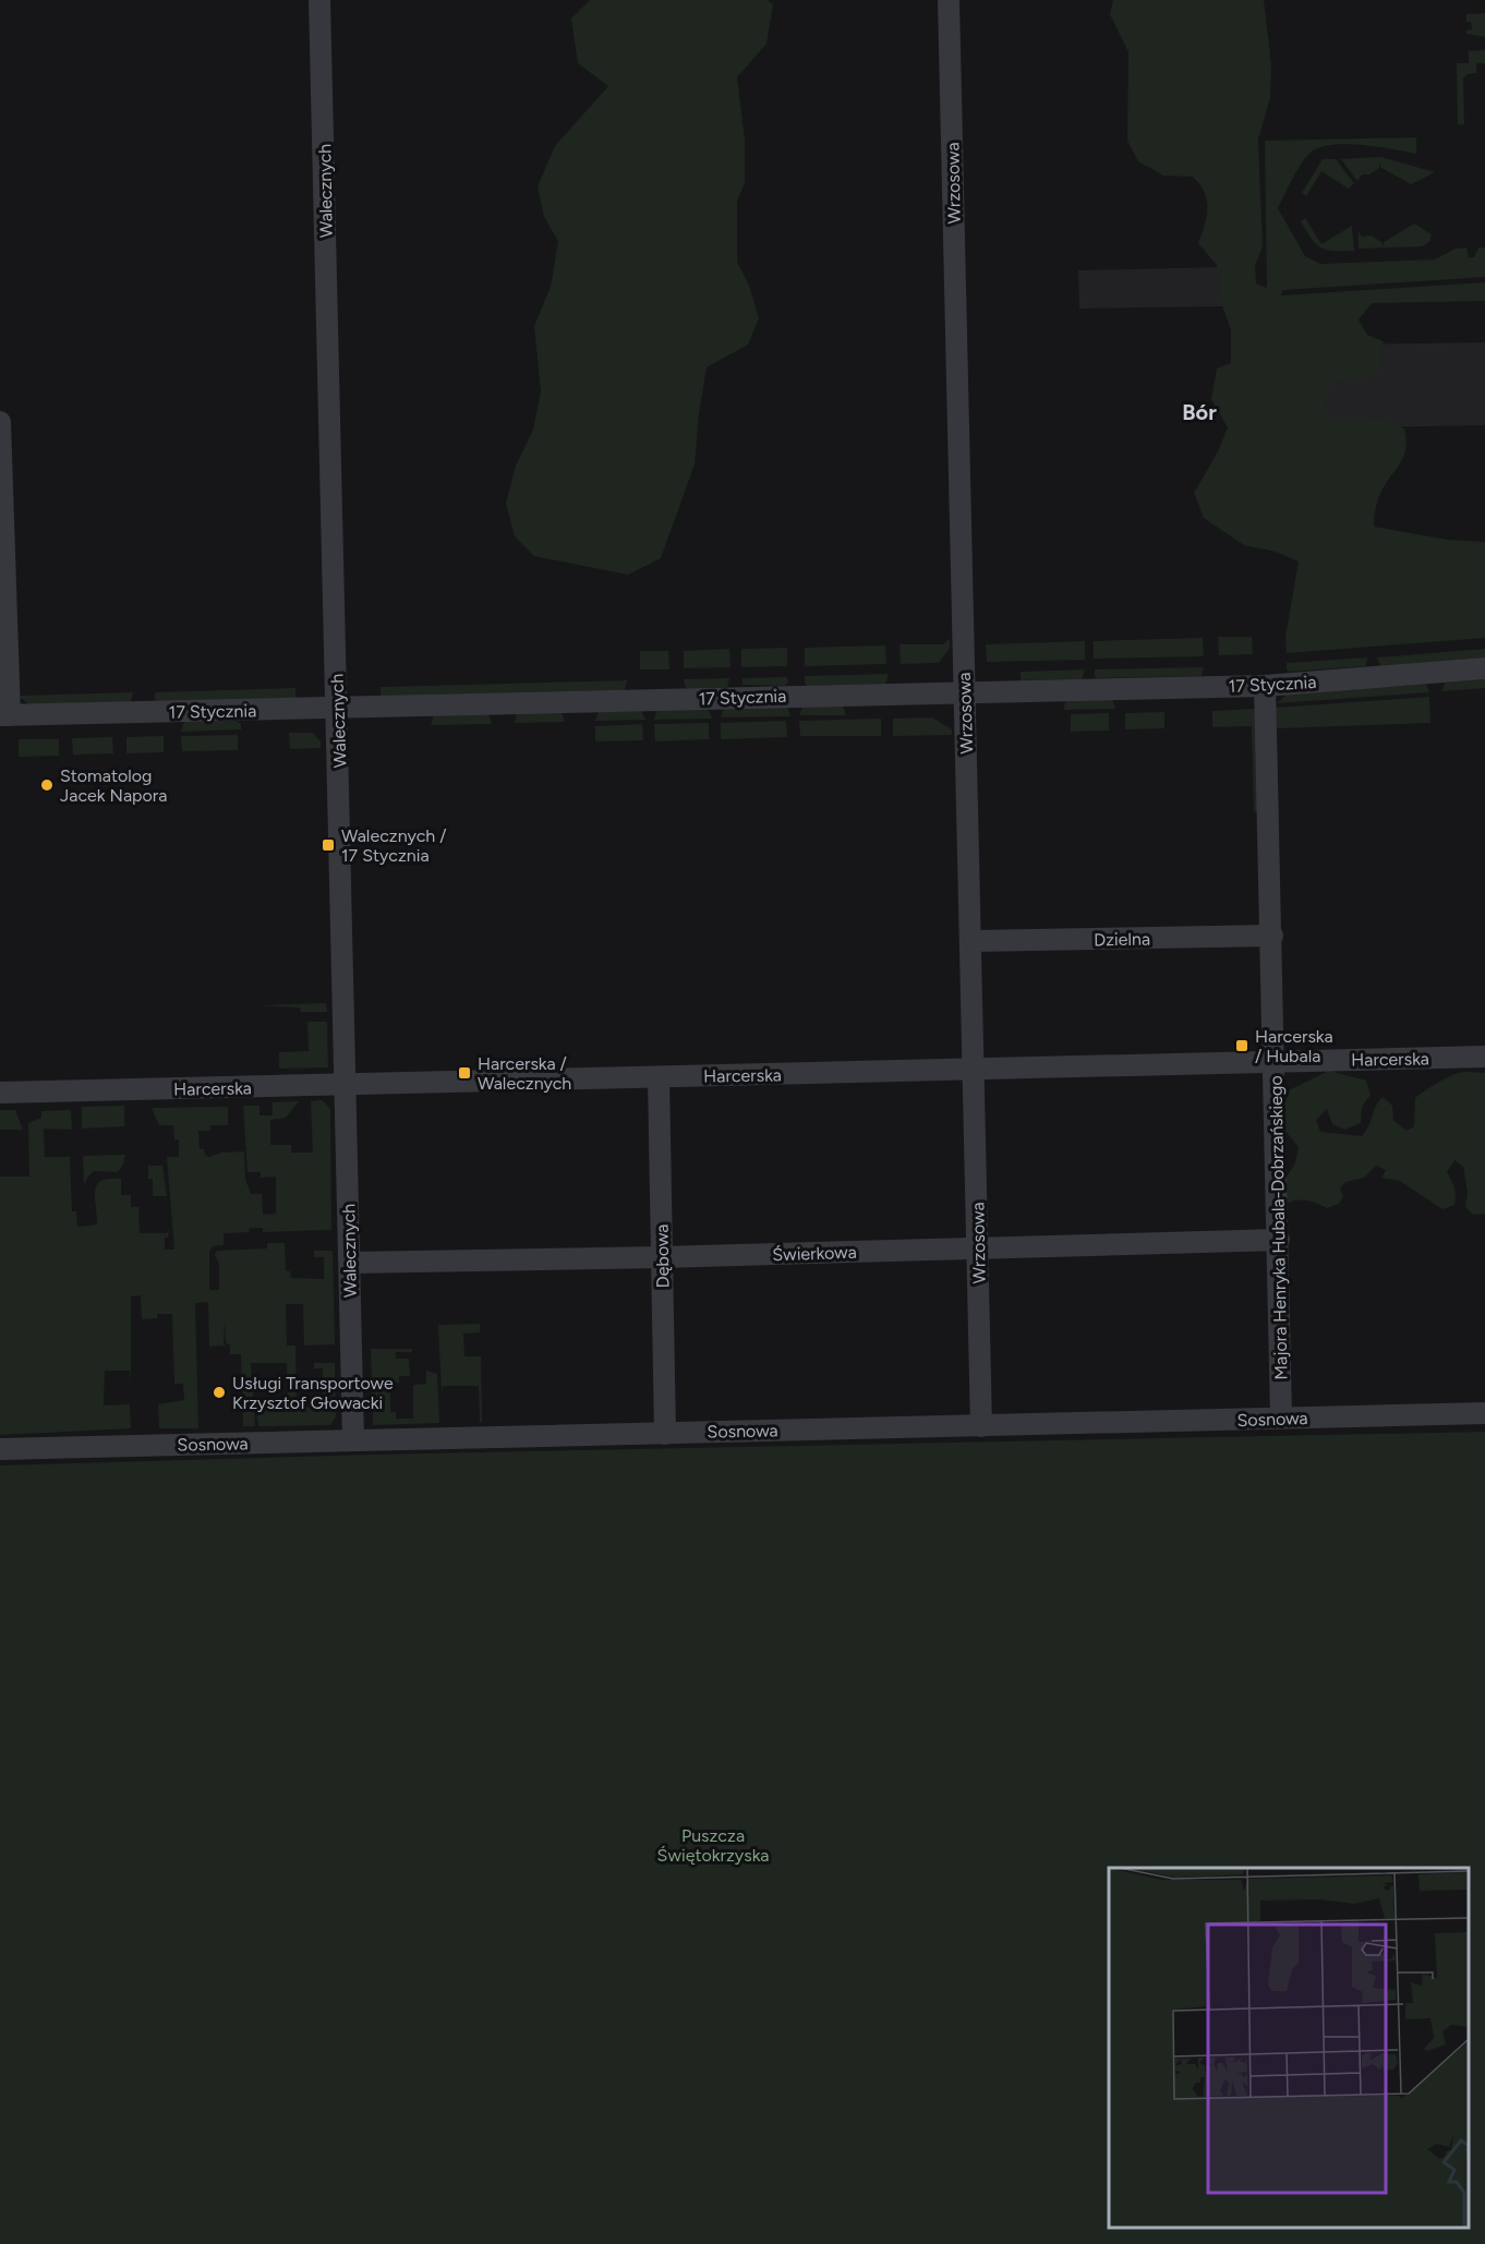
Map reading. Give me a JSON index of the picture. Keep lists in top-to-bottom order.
{
  "streets": {
    "street": [
      "Wrzosowa",
      "Walecznych",
      "17 Stycznia",
      "Dzielna",
      "Harcerska",
      "Majora Henryka Hubala-Dobrzańskiego",
      "Świerkowa",
      "Dębowa",
      "Sosnowa"
    ]
  },
  "crossings": [
    ["Wrzosowa", "17 Stycznia"],
    ["Wrzosowa", "Dzielna"],
    ["Wrzosowa", "Harcerska"],
    ["Wrzosowa", "Świerkowa"],
    ["Wrzosowa", "Sosnowa"],
    ["Walecznych", "17 Stycznia"],
    ["Walecznych", "Harcerska"],
    ["Walecznych", "Świerkowa"],
    ["Walecznych", "Sosnowa"],
    ["17 Stycznia", "Majora Henryka Hubala-Dobrzańskiego"],
    ["Dzielna", "Majora Henryka Hubala-Dobrzańskiego"],
    ["Harcerska", "Majora Henryka Hubala-Dobrzańskiego"],
    ["Harcerska", "Dębowa"],
    ["Majora Henryka Hubala-Dobrzańskiego", "Świerkowa"],
    ["Majora Henryka Hubala-Dobrzańskiego", "Sosnowa"],
    ["Świerkowa", "Dębowa"],
    ["Dębowa", "Sosnowa"]
  ],
  "districts": ["Bór"],
  "parks": ["Puszcza Świętokrzyska"],
  "places": {
    "other": ["Stomatolog Jacek Napora", "Usługi Transportowe Krzysztof Głowacki"],
    "transit": ["Walecznych / 17 Stycznia", "Harcerska / Hubala", "Harcerska / Walecznych"]
  }
}
